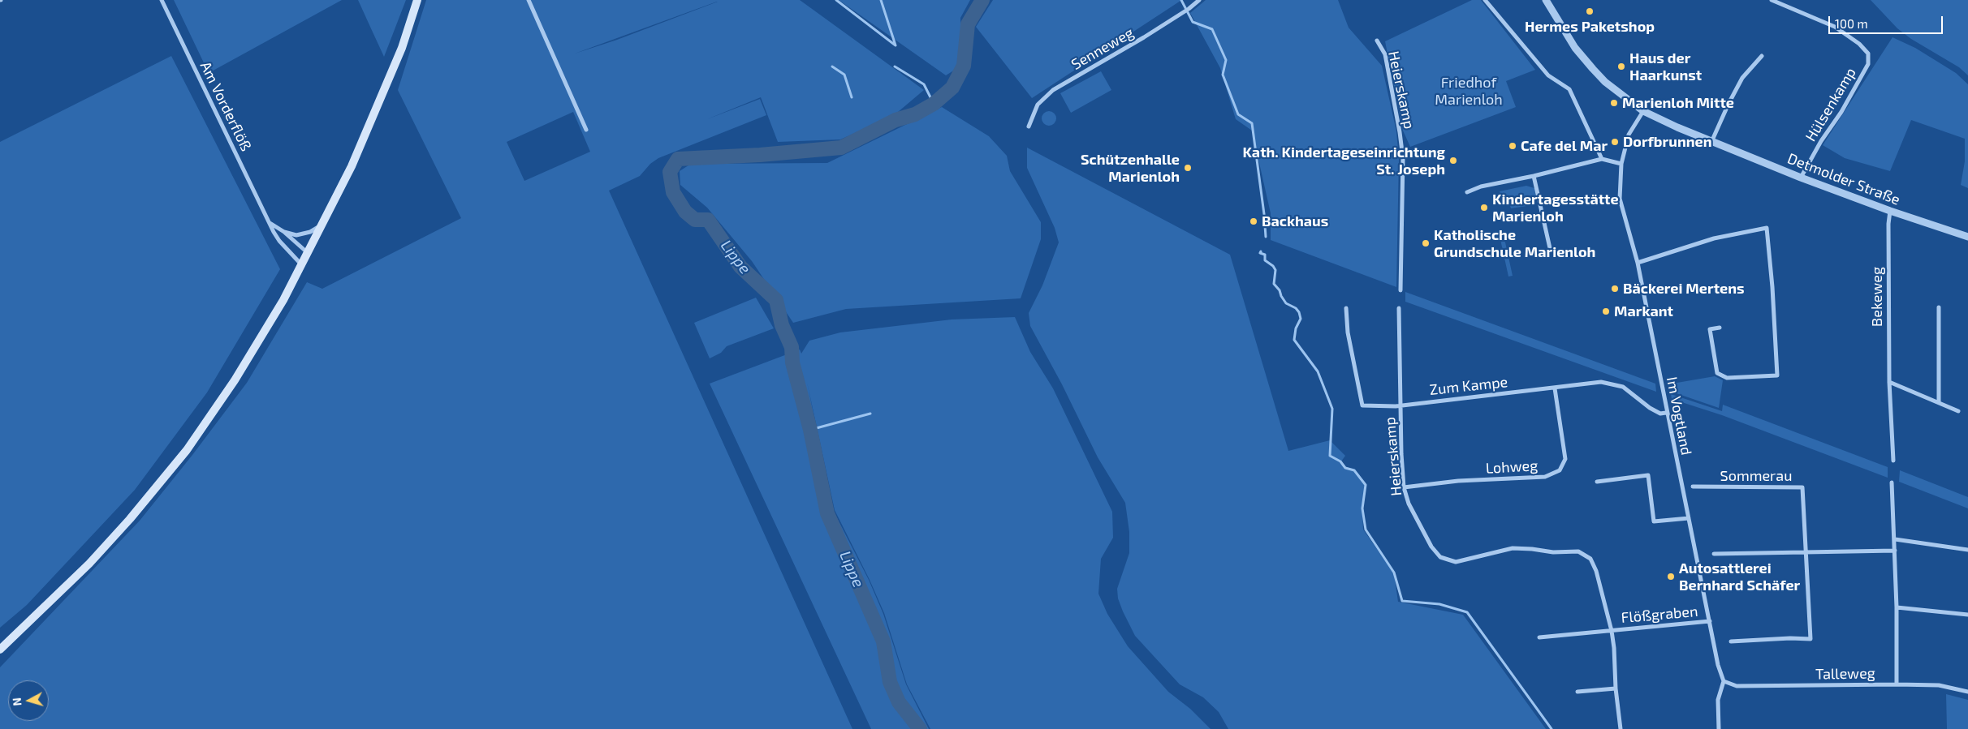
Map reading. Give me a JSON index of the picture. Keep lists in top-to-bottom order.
{
  "streets": {
    "street": [
      "Senneweg",
      "Heierskamp",
      "Hülsenkamp",
      "Am Vorderflöß",
      "Detmolder Straße",
      "Bekeweg",
      "Zum Kampe",
      "Im Vogtland",
      "Lohweg",
      "Sommerau",
      "Flößgraben",
      "Talleweg"
    ]
  },
  "crossings": [
    ["Heierskamp", "Zum Kampe"],
    ["Heierskamp", "Lohweg"],
    ["Heierskamp", "Flößgraben"],
    ["Hülsenkamp", "Detmolder Straße"],
    ["Detmolder Straße", "Bekeweg"],
    ["Detmolder Straße", "Im Vogtland"],
    ["Zum Kampe", "Im Vogtland"],
    ["Zum Kampe", "Lohweg"],
    ["Im Vogtland", "Flößgraben"],
    ["Im Vogtland", "Talleweg"]
  ],
  "water": ["Lippe"],
  "parks": ["Friedhof Marienloh"],
  "places": [
    "Hermes Paketshop",
    "Haus der Haarkunst",
    "Marienloh Mitte",
    "Dorfbrunnen",
    "Cafe del Mar",
    "Kath. Kindertageseinrichtung St. Joseph",
    "Schützenhalle Marienloh",
    "Kindertagesstätte Marienloh",
    "Backhaus",
    "Katholische Grundschule Marienloh",
    "Bäckerei Mertens",
    "Markant",
    "Autosattlerei Bernhard Schäfer"
  ],
  "scale_bar": "100 m",
  "north": "left"
}
